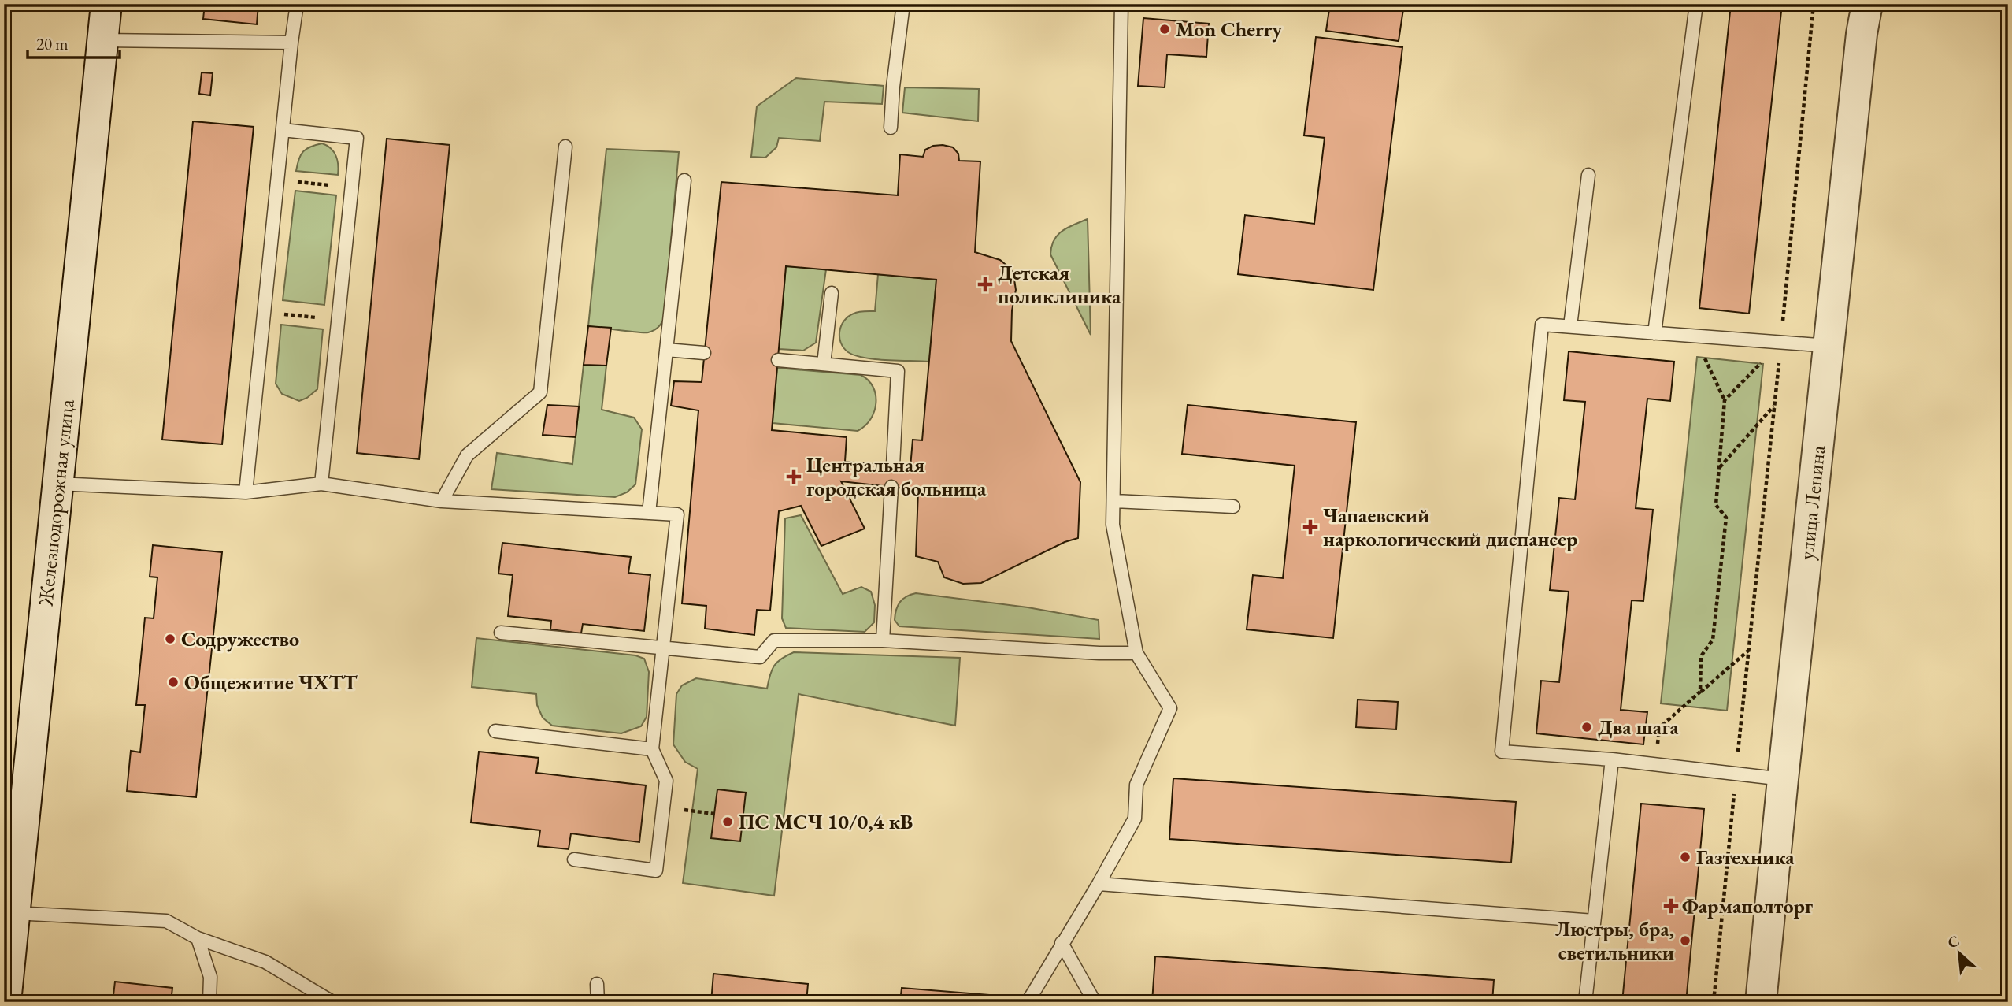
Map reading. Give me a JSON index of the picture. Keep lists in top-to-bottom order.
{
  "streets": {
    "main road": ["Железнодорожная улица", "улица Ленина"]
  },
  "places": {
    "other": [
      "Mon Cherry",
      "Содружество",
      "Общежитие ЧХТТ",
      "Два шага",
      "ПС МСЧ 10/0,4 кВ",
      "Газтехника",
      "Люстры, бра, светильники"
    ],
    "health": [
      "Детская поликлиника",
      "Центральная городская больница",
      "Чапаевский наркологический диспансер",
      "Фармаполторг"
    ]
  },
  "scale_bar": "20 m",
  "north": "top left"
}
